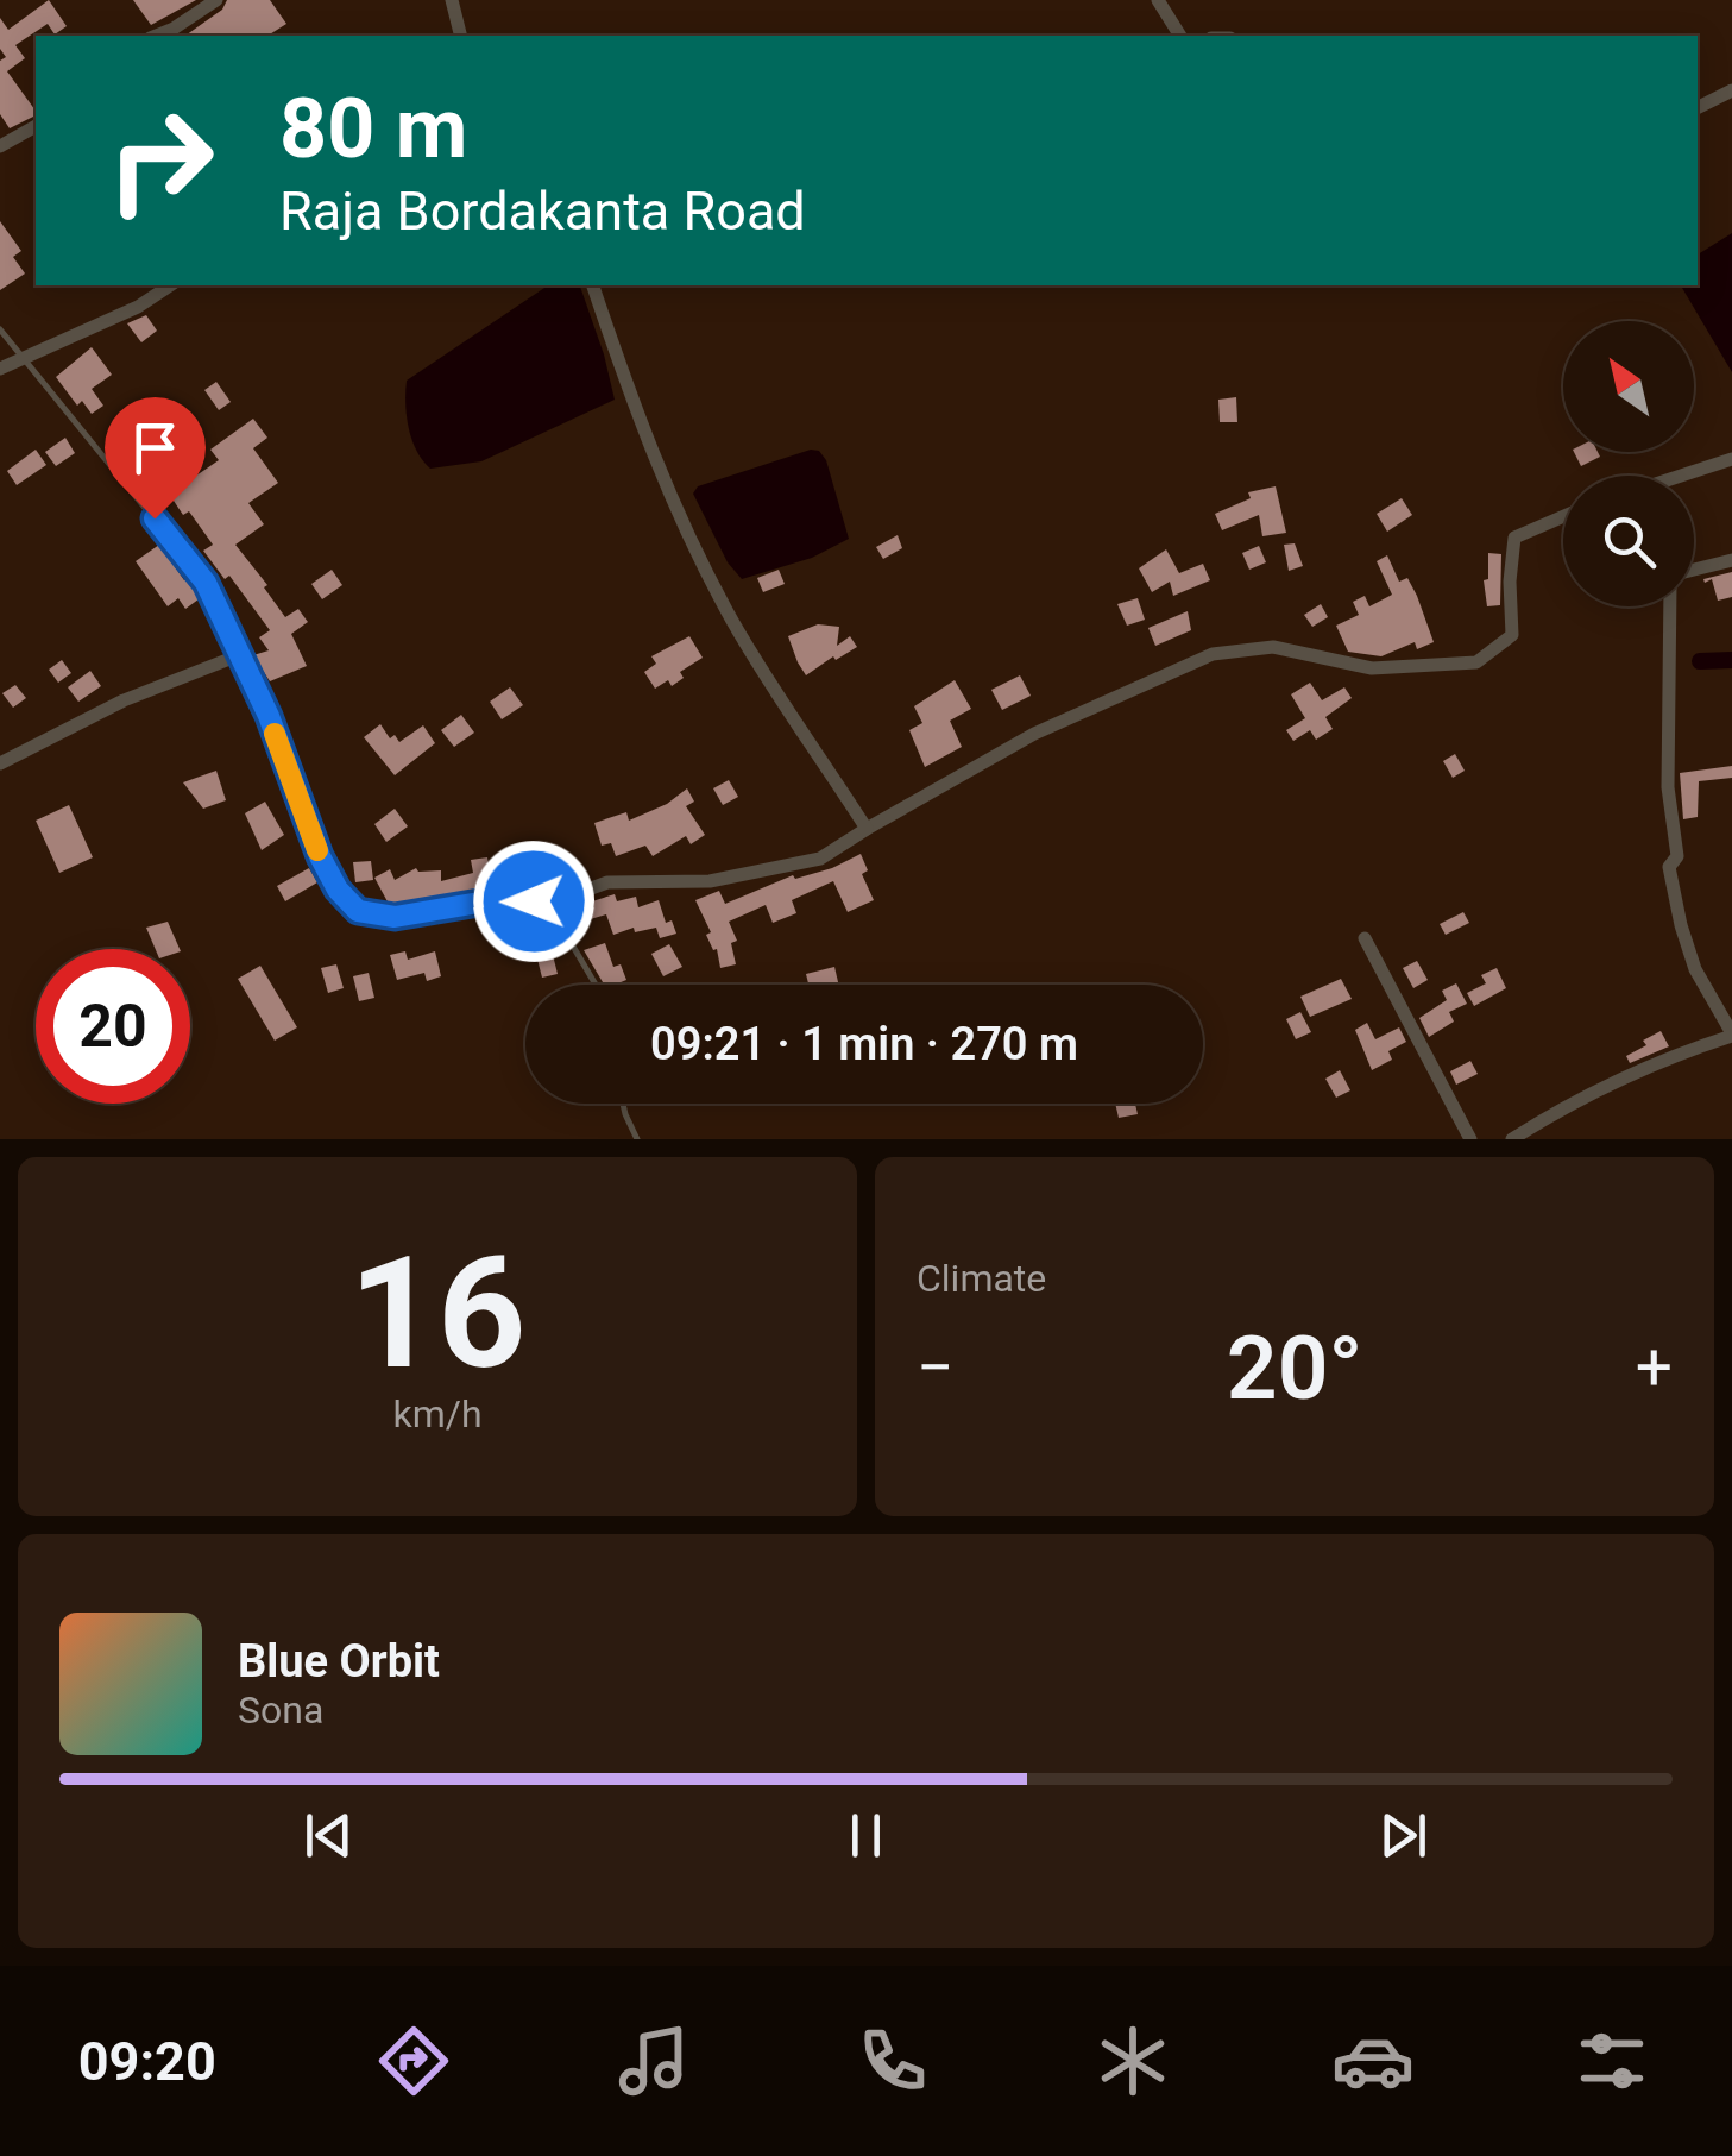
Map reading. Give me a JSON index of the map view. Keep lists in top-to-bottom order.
{
  "north": "top left",
  "page": {
    "turn": ["80 m", "Raja Bordakanta Road"],
    "limit": "20",
    "trip": "09:21 · 1 min · 270 m",
    "tile": [
      ["16", "km/h"],
      "Climate"
    ],
    "heat": ["−", "20°", "+"],
    "song": ["Blue Orbit", "Sona"],
    "tabs": "09:20"
  }
}
